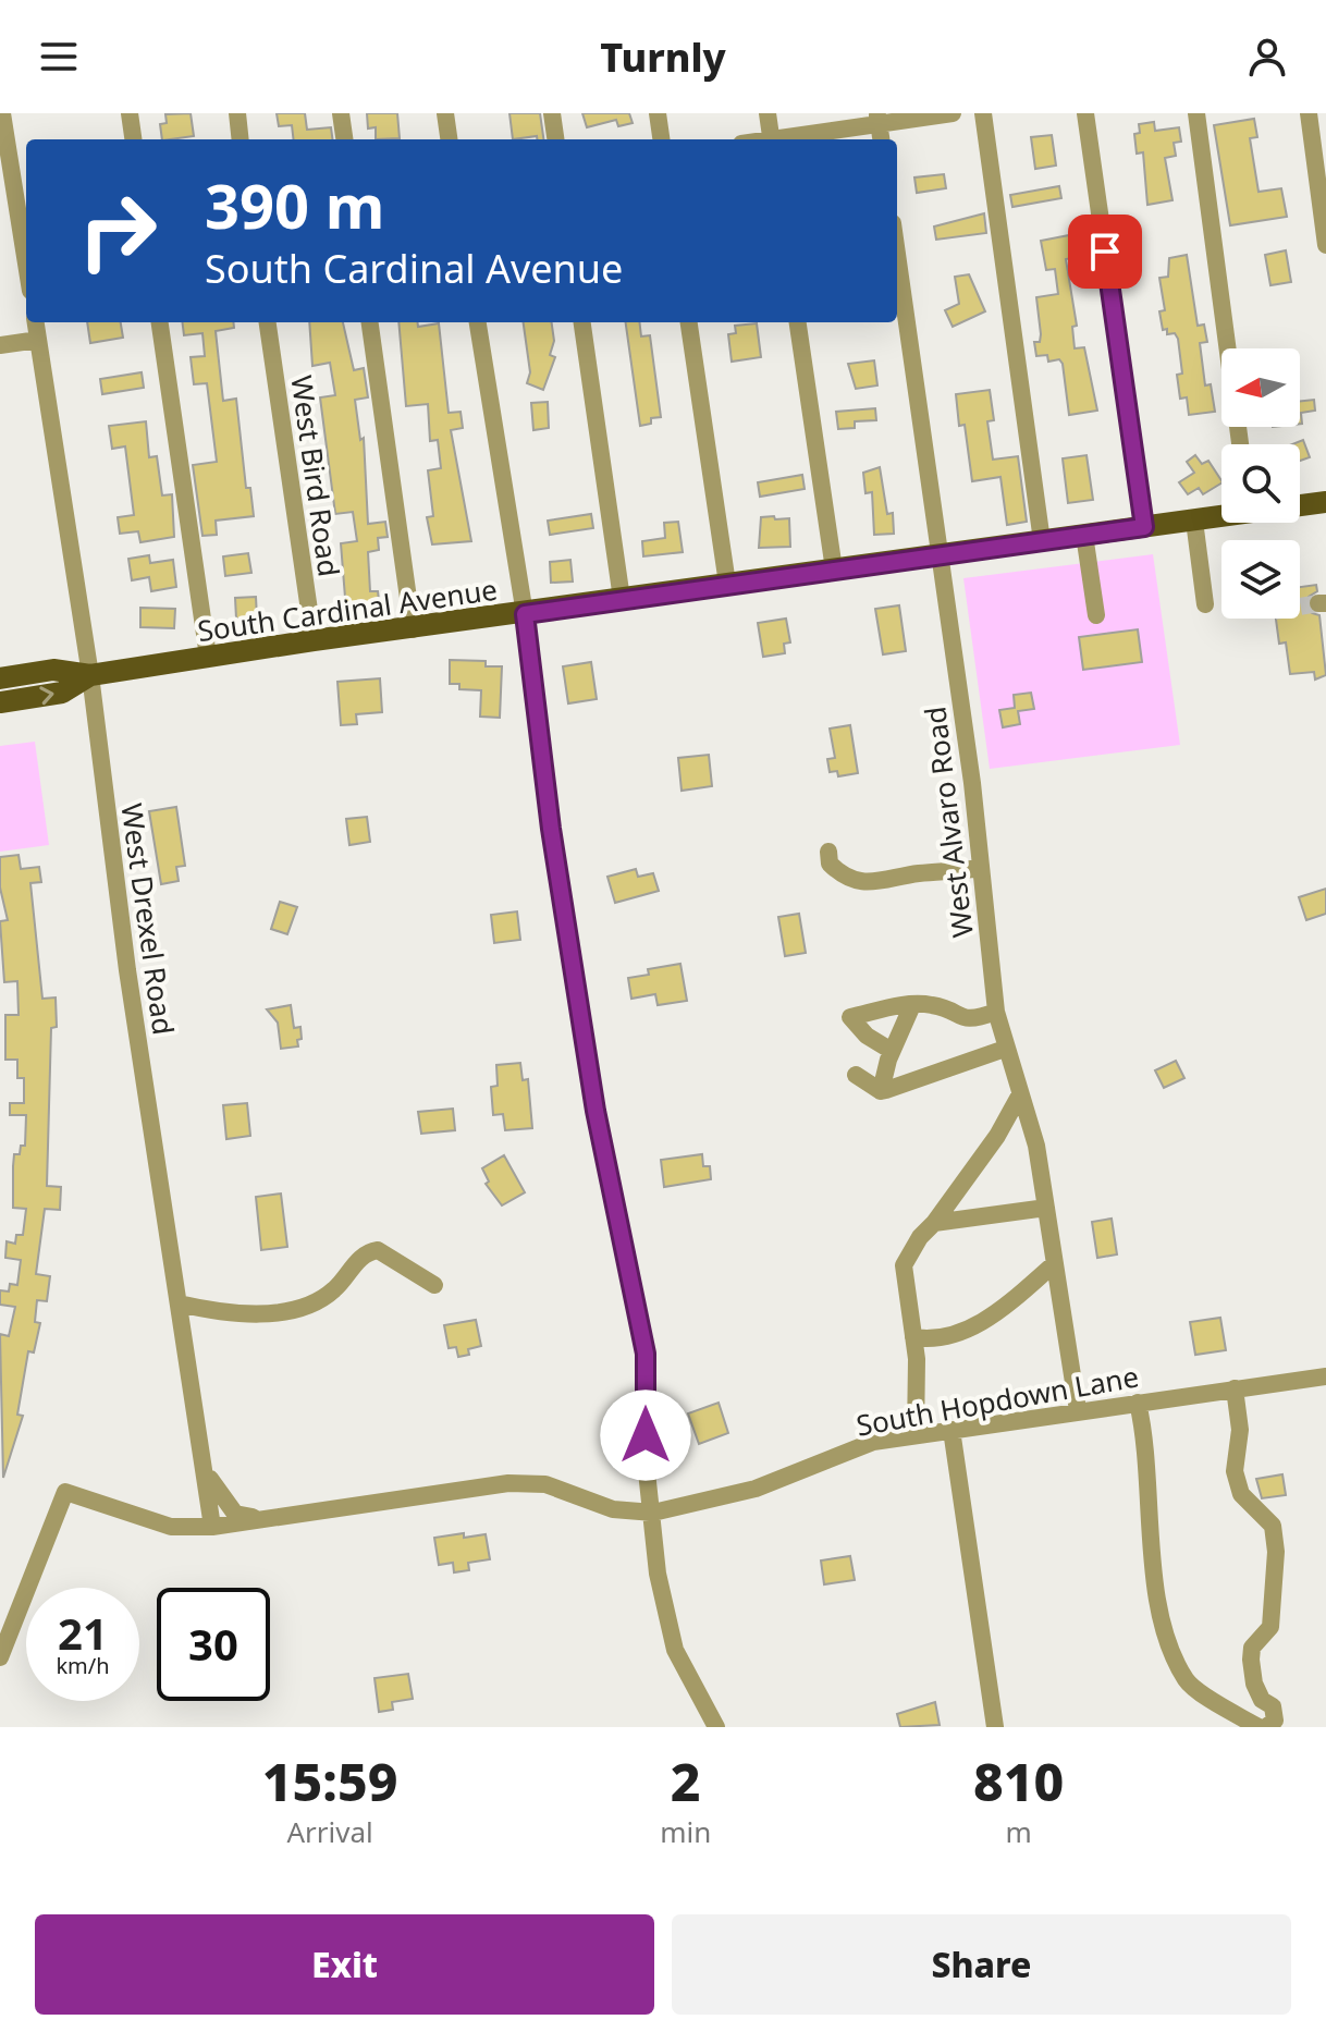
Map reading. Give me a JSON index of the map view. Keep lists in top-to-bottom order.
{
  "streets": {
    "main road": ["South Cardinal Avenue"],
    "street": [
      "West Bird Road",
      "West Alvaro Road",
      "West Drexel Road",
      "South Hopdown Lane"
    ]
  },
  "crossings": [
    ["West Bird Road", "South Cardinal Avenue"],
    ["South Cardinal Avenue", "West Alvaro Road"],
    ["South Cardinal Avenue", "West Drexel Road"],
    ["West Alvaro Road", "South Hopdown Lane"],
    ["West Drexel Road", "South Hopdown Lane"]
  ],
  "north": "left",
  "page": {
    "header": "Turnly",
    "turn": ["390 m", "South Cardinal Avenue"],
    "speed": "21 km/h",
    "limit": "30",
    "eta": [
      "15:59",
      "Arrival",
      "2",
      "min",
      "810",
      "m"
    ],
    "buttons": ["Exit", "Share"]
  }
}
